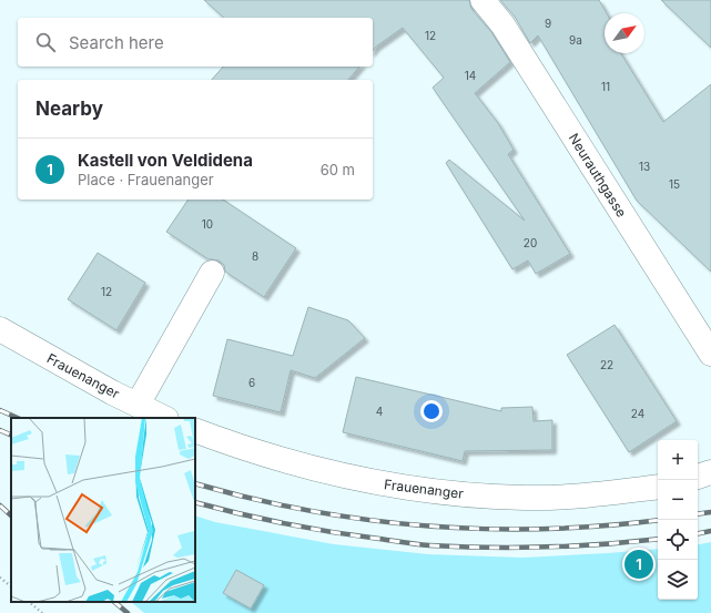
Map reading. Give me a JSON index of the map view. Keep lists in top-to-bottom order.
{
  "streets": {
    "street": ["Neurauthgasse", "Frauenanger"]
  },
  "house_numbers": [
    "9",
    "12",
    "9a",
    "14",
    "11",
    "13",
    "15",
    "10",
    "20",
    "8",
    "12",
    "22",
    "6",
    "4",
    "24"
  ],
  "north": "top right",
  "page": {
    "search": "Search here",
    "heading": "Nearby",
    "list": [
      {
        "mark": "1",
        "name": "Kastell von Veldidena",
        "note": "Place · Frauenanger",
        "value": "60 m"
      }
    ],
    "map_buttons": ["+", "−"],
    "pins": "1"
  }
}
